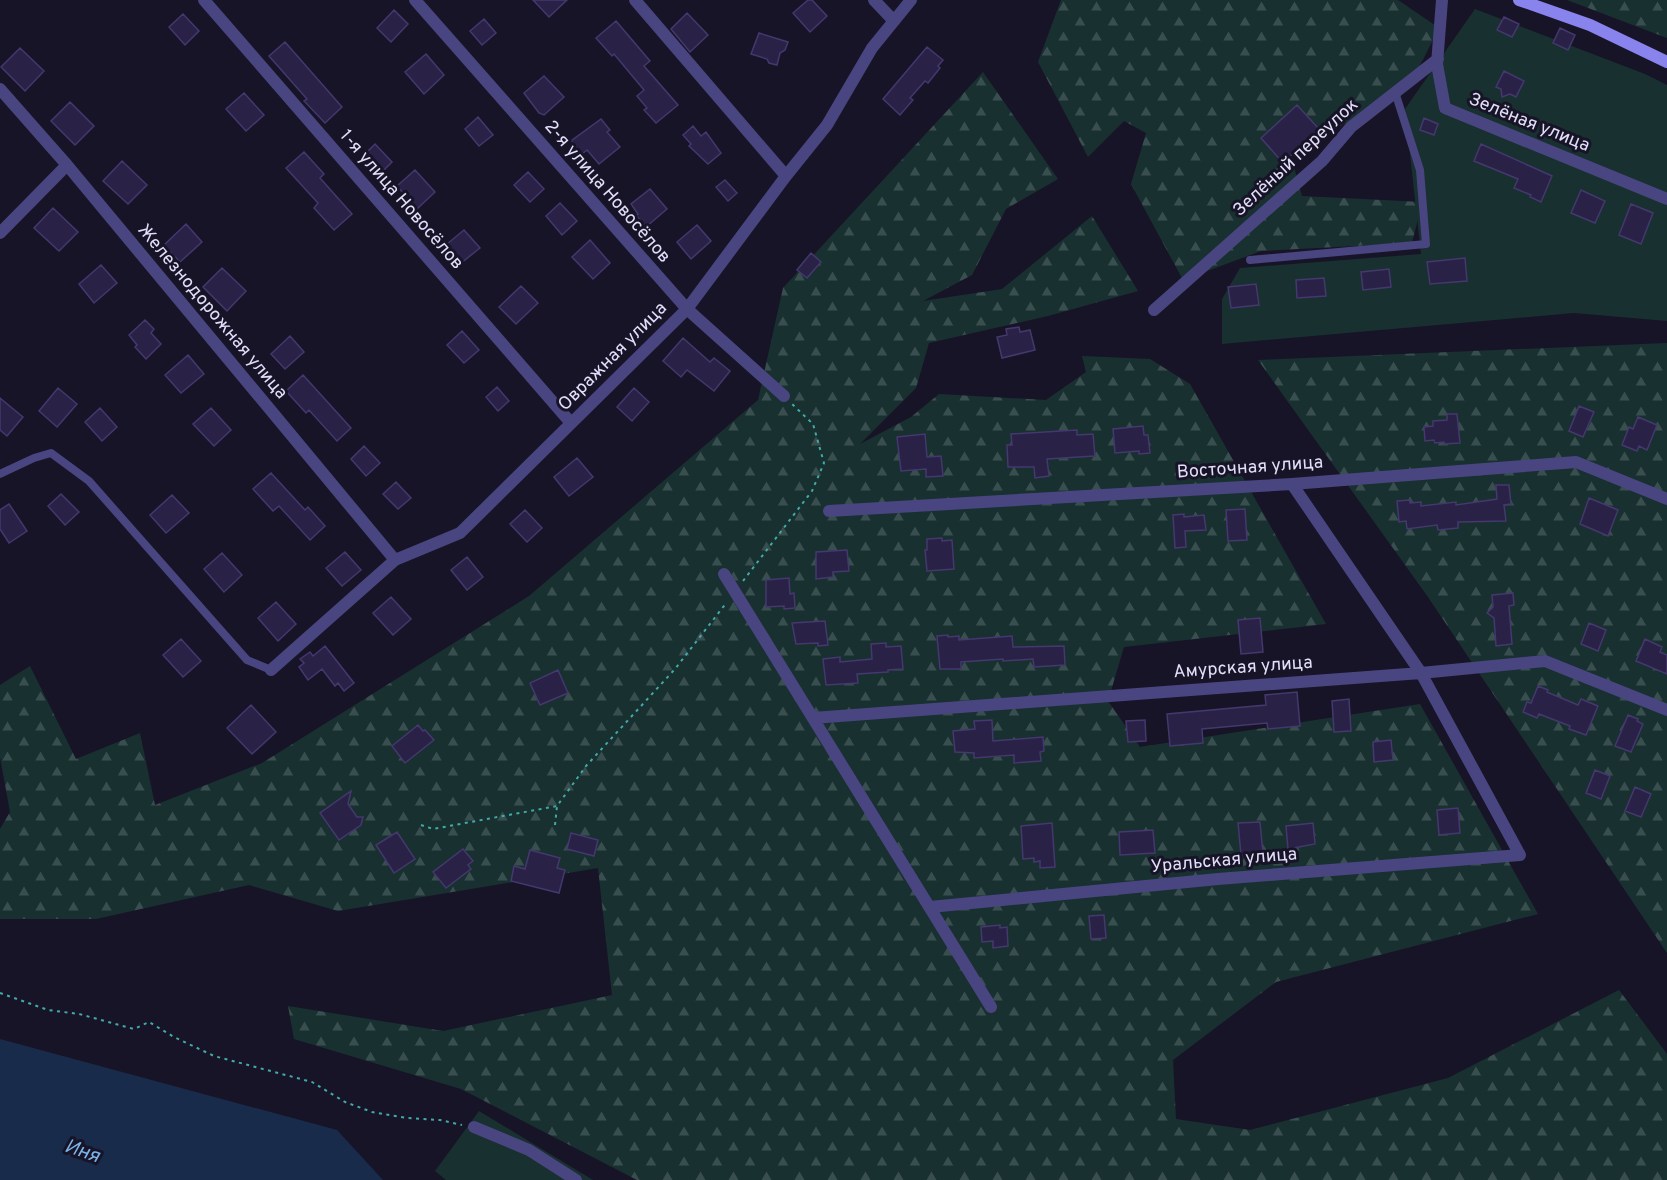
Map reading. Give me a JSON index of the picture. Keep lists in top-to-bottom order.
{
  "streets": {
    "street": [
      "Зелёная улица",
      "Зелёный переулок",
      "2-я улица Новосёлов",
      "1-я улица Новосёлов",
      "Железнодорожная улица",
      "Овражная улица",
      "Восточная улица",
      "Амурская улица",
      "Уральская улица"
    ]
  },
  "crossings": [
    ["Зелёная улица", "Зелёный переулок"],
    ["2-я улица Новосёлов", "Овражная улица"],
    ["1-я улица Новосёлов", "Овражная улица"],
    ["Железнодорожная улица", "Овражная улица"],
    ["Амурская улица", "Уральская улица"]
  ],
  "water": ["Иня"]
}
